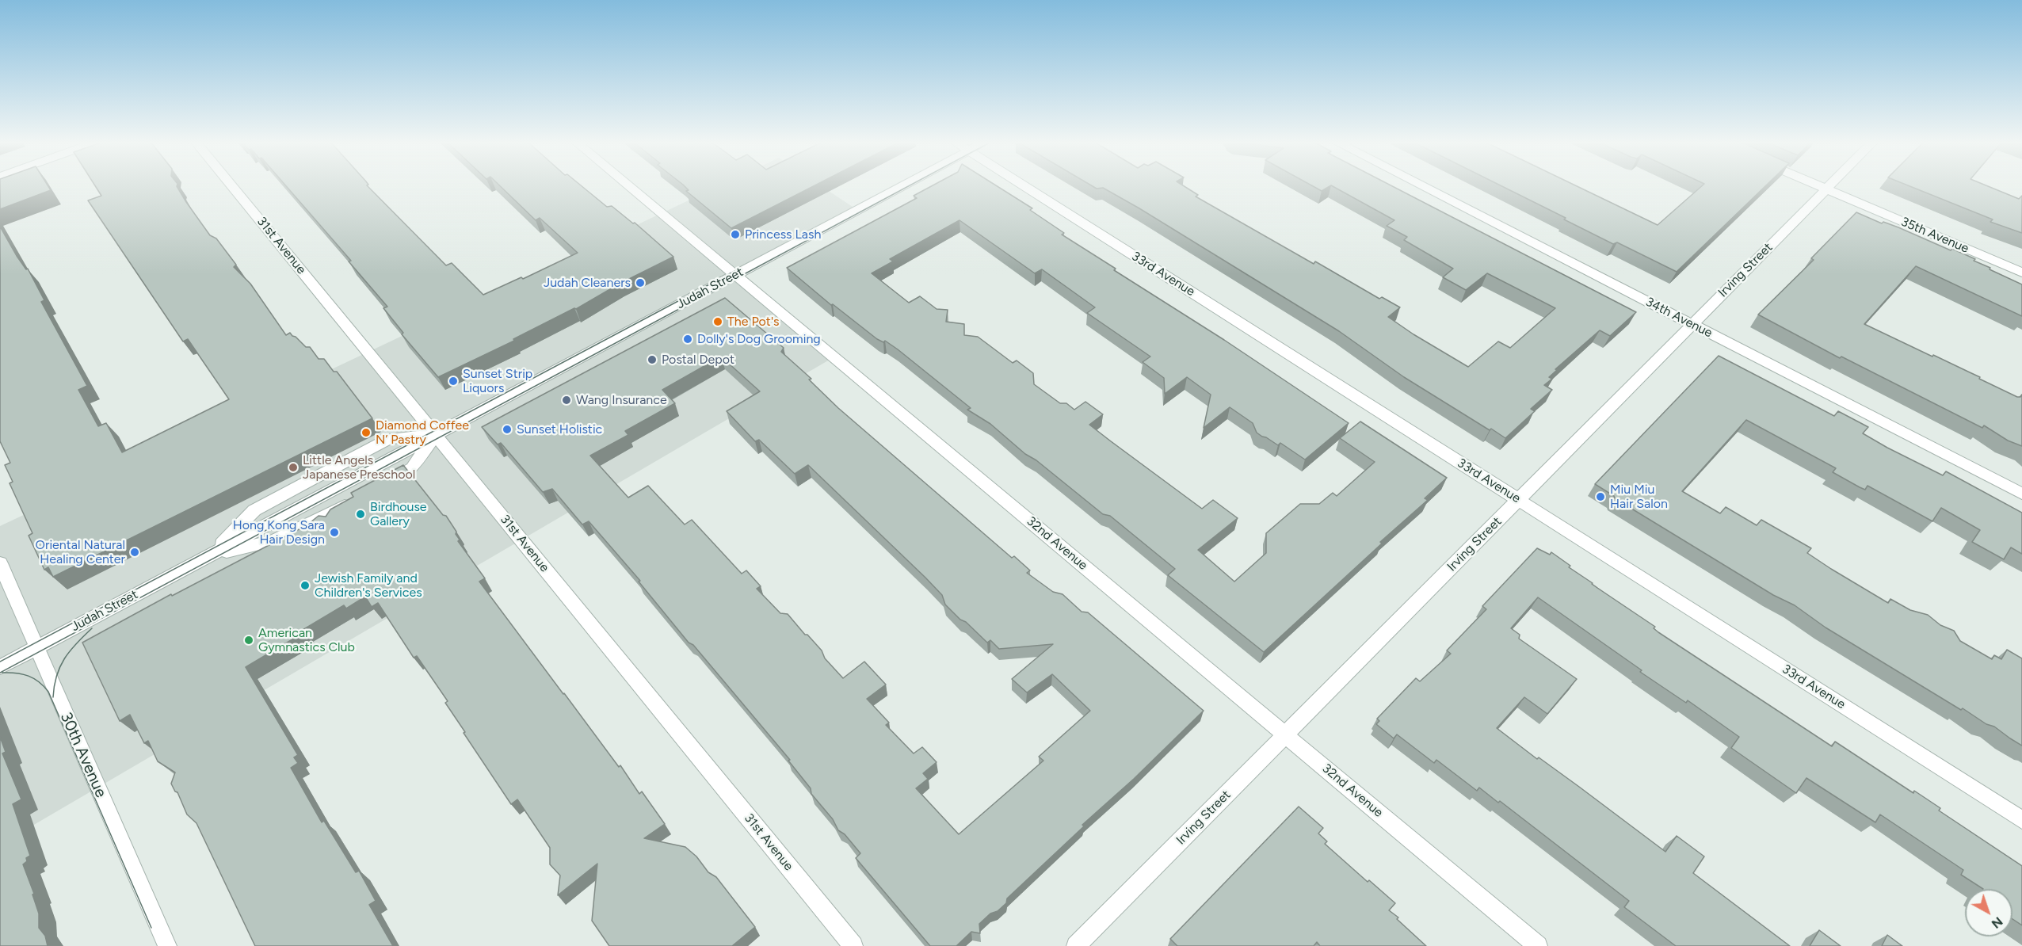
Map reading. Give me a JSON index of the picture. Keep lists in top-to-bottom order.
{
  "streets": {
    "street": [
      "35th Avenue",
      "31st Avenue",
      "Irving Street",
      "33rd Avenue",
      "Judah Street",
      "34th Avenue",
      "32nd Avenue",
      "30th Avenue"
    ]
  },
  "crossings": [
    ["35th Avenue", "Irving Street"],
    ["31st Avenue", "Judah Street"],
    ["Irving Street", "33rd Avenue"],
    ["Irving Street", "34th Avenue"],
    ["Irving Street", "32nd Avenue"],
    ["Judah Street", "32nd Avenue"],
    ["Judah Street", "30th Avenue"]
  ],
  "places": [
    "Princess Lash",
    "Judah Cleaners",
    "The Pot's",
    "Dolly's Dog Grooming",
    "Postal Depot",
    "Sunset Strip Liquors",
    "Wang Insurance",
    "Sunset Holistic",
    "Diamond Coffee N’ Pastry",
    "Little Angels Japanese Preschool",
    "Miu Miu Hair Salon",
    "Birdhouse Gallery",
    "Hong Kong Sara Hair Design",
    "Oriental Natural Healing Center",
    "Jewish Family and Children's Services",
    "American Gymnastics Club"
  ],
  "north": "bottom right"
}
